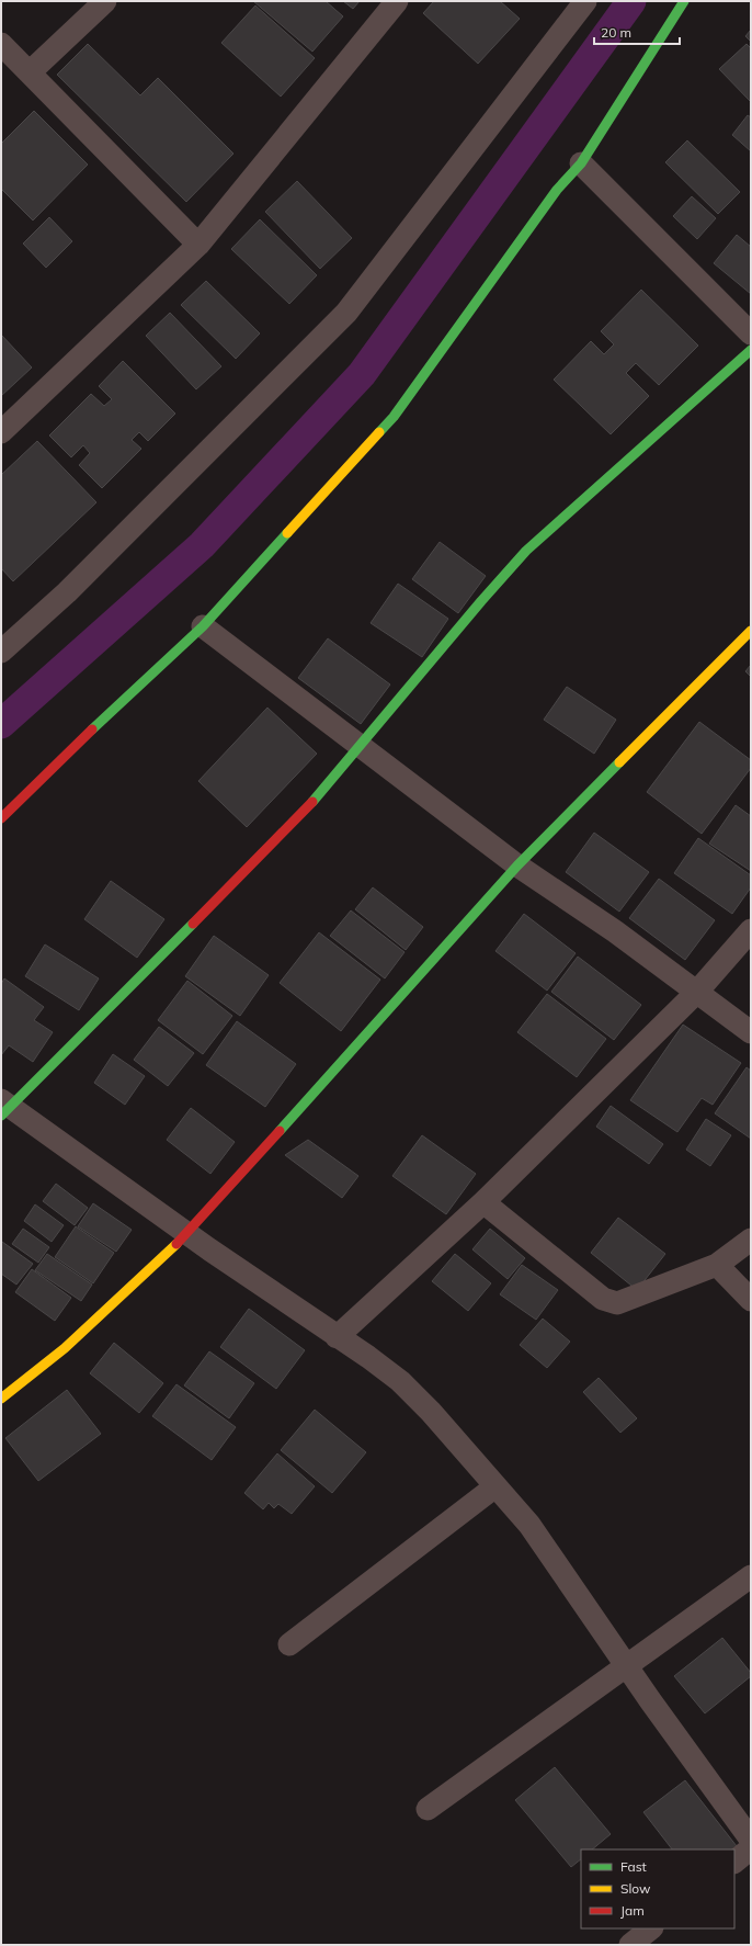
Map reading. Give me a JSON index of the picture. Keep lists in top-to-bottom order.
{
  "legend": ["Fast", "Slow", "Jam"],
  "scale_bar": "20 m"
}
